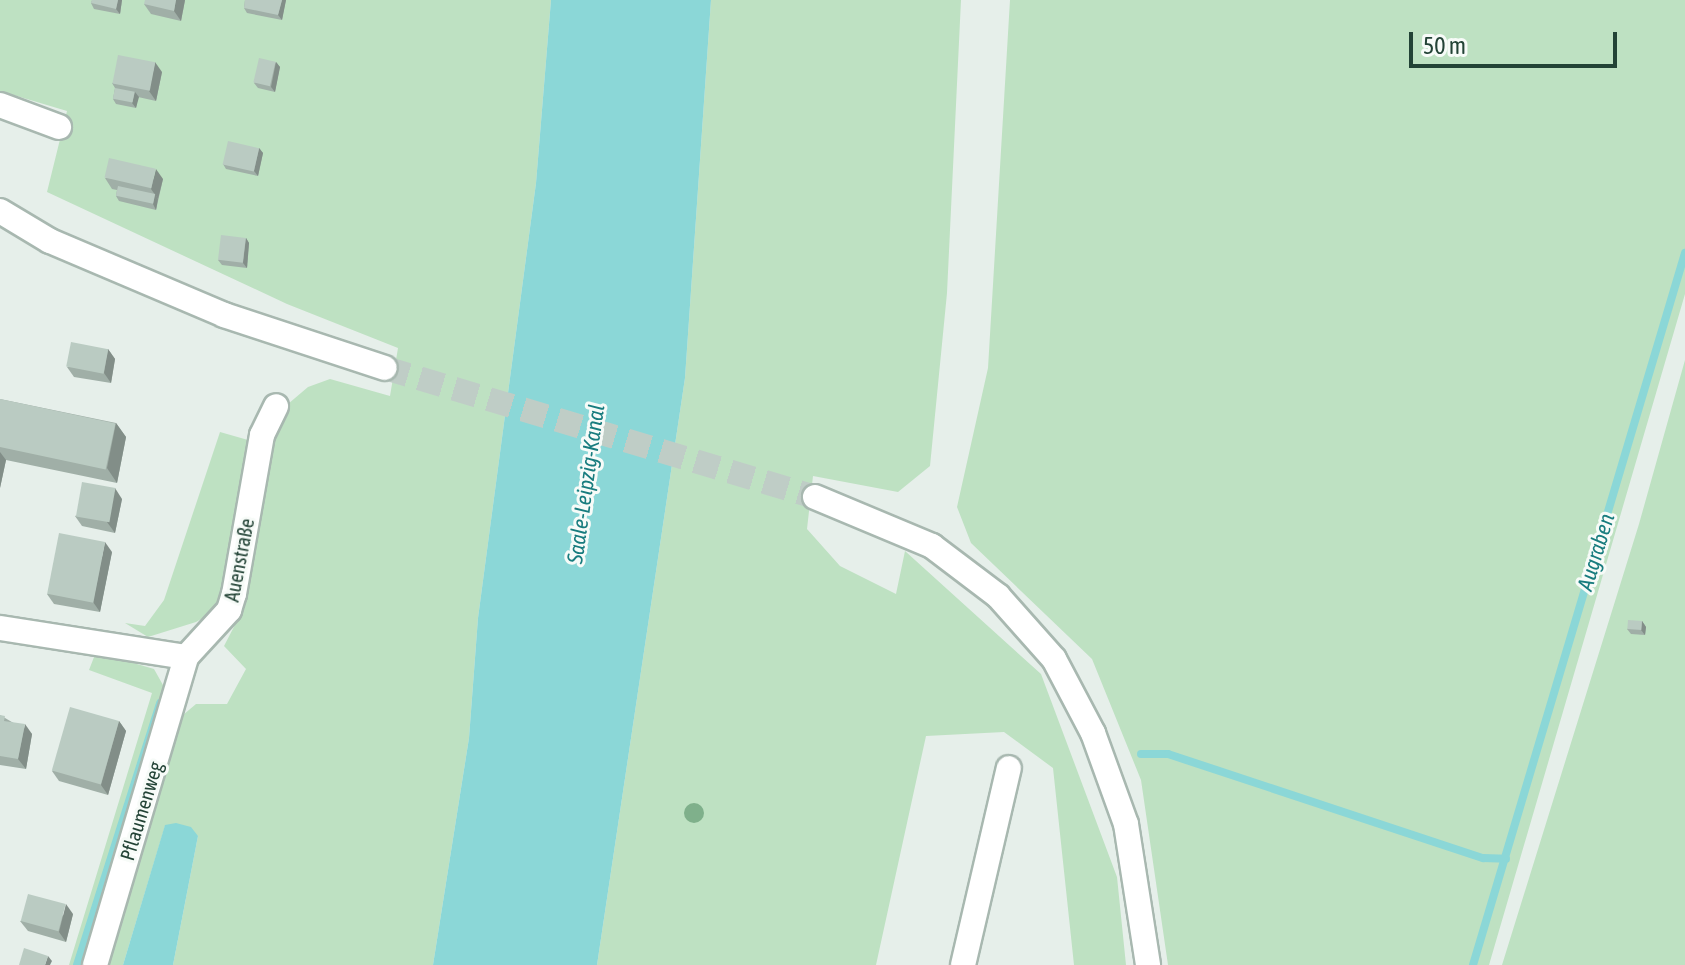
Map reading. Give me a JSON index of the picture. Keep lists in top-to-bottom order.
{
  "streets": {
    "street": ["Auenstraße", "Pflaumenweg"]
  },
  "crossings": [
    ["Auenstraße", "Pflaumenweg"]
  ],
  "water": ["Saale-Leipzig-Kanal", "Augraben"],
  "scale_bar": "50 m"
}
